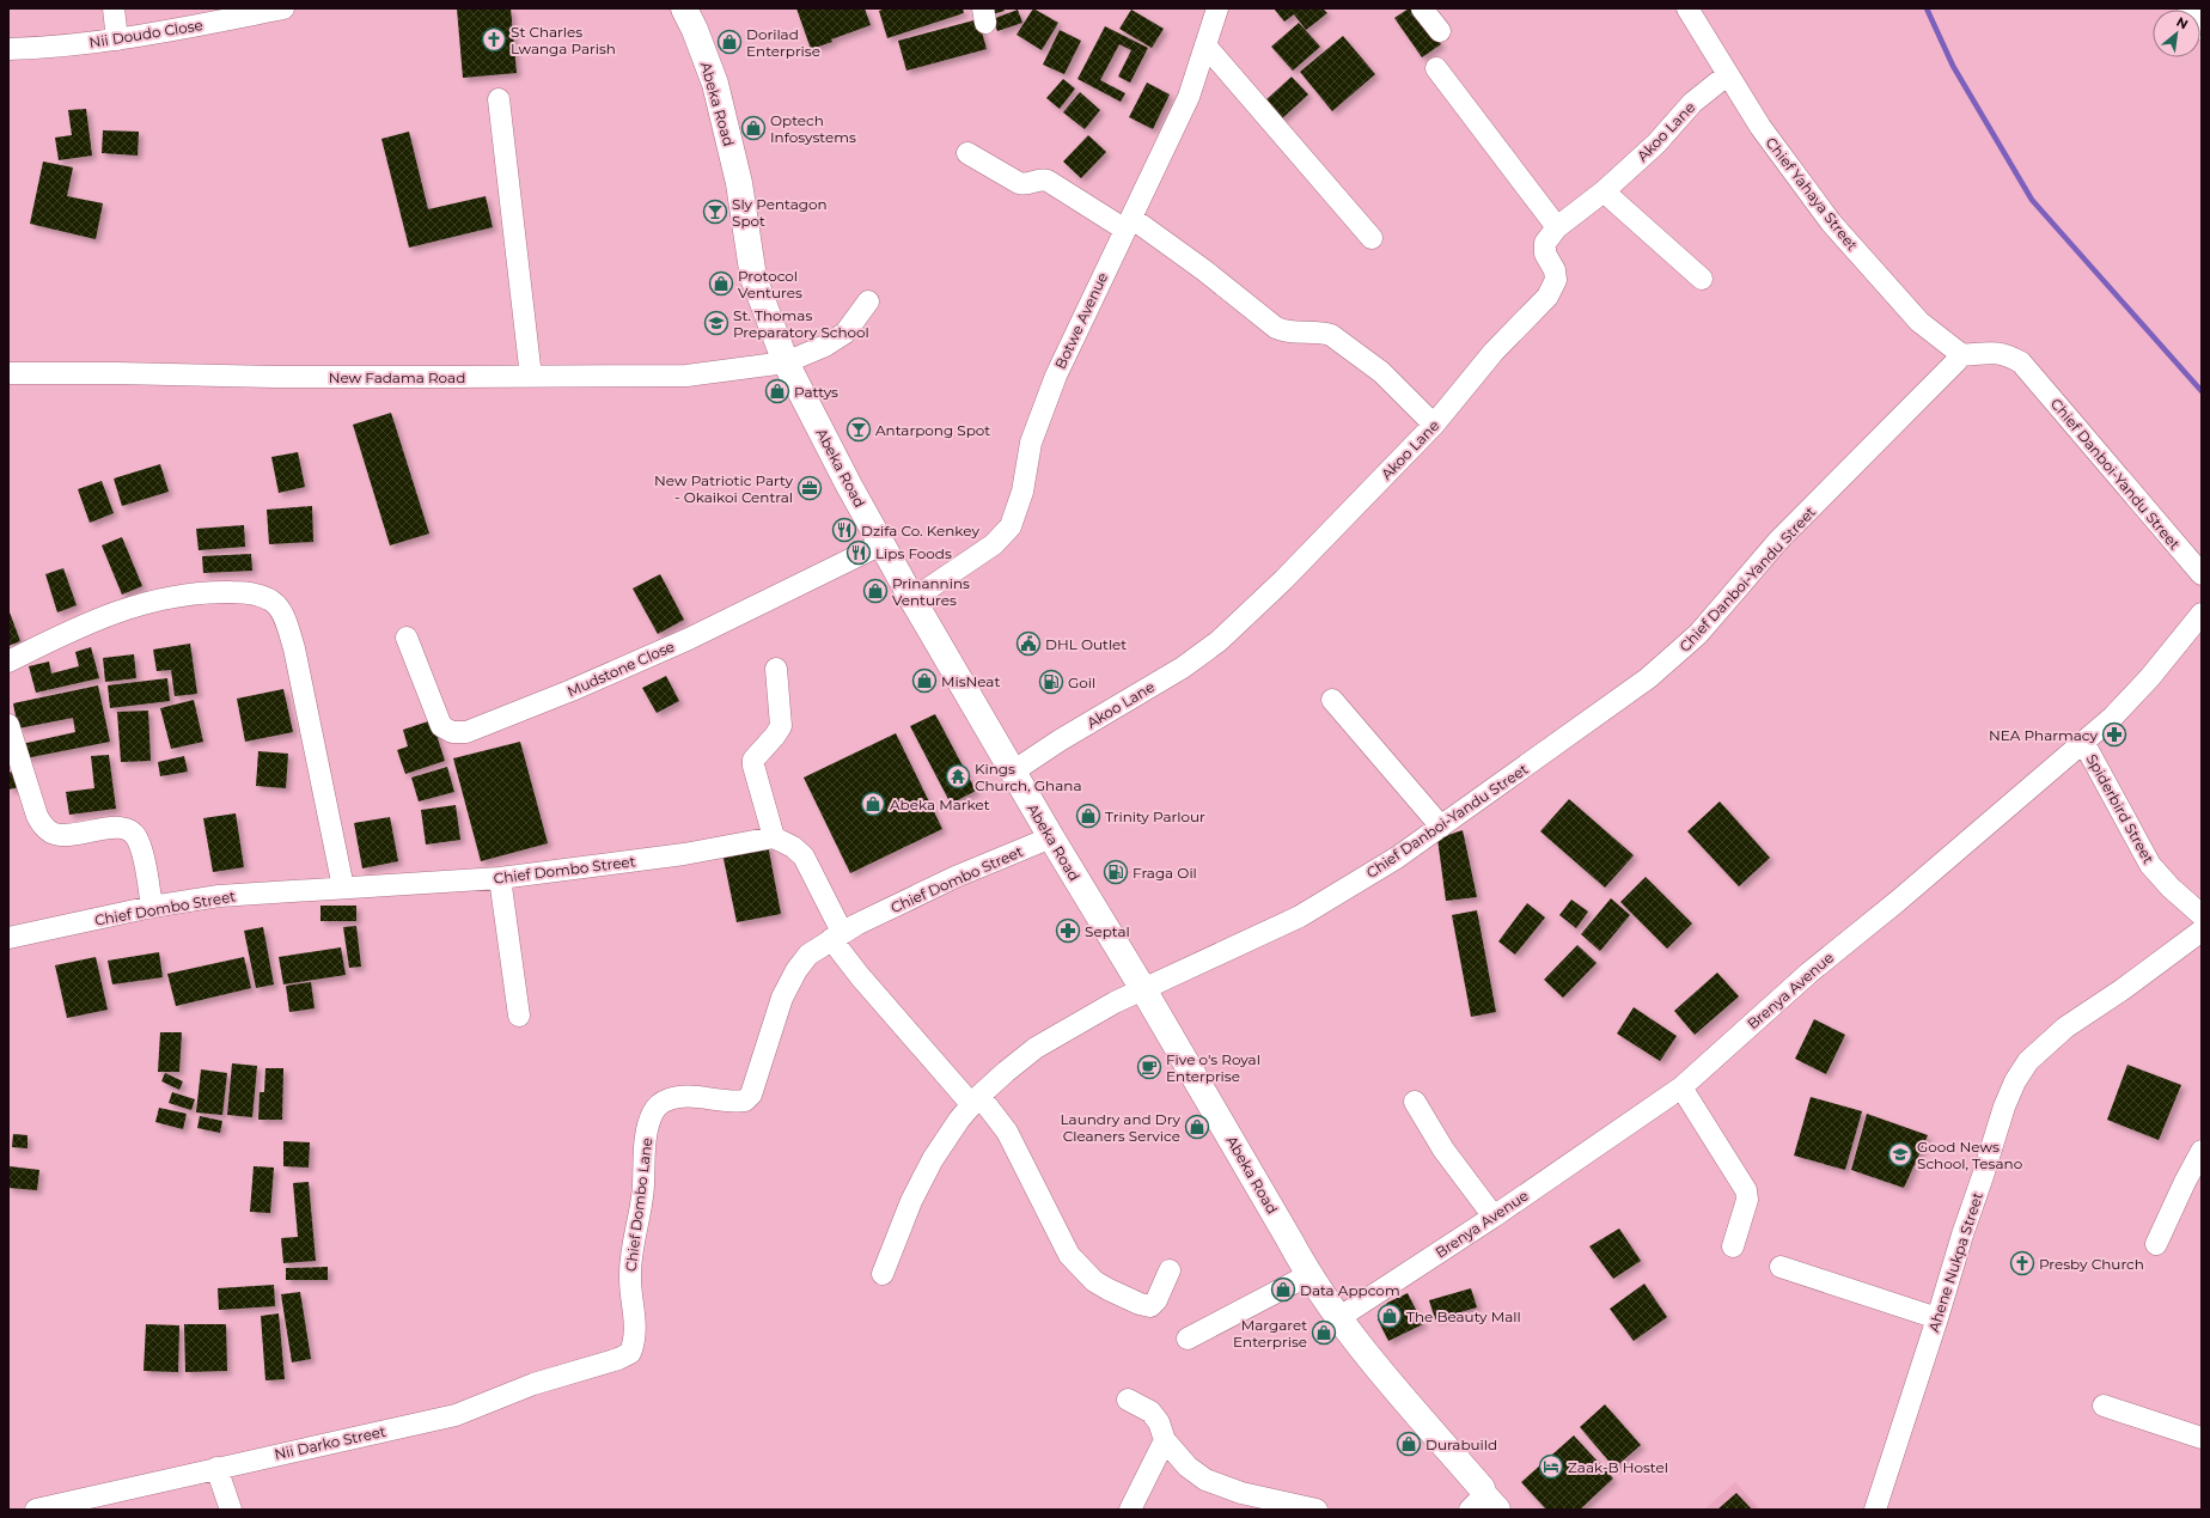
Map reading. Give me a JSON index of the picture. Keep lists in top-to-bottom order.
{
  "streets": {
    "street": [
      "Nii Doudo Close",
      "Abeka Road",
      "Akoo Lane",
      "Chief Yahaya Street",
      "Botwe Avenue",
      "New Fadama Road",
      "Chief Danboi-Yandu Street",
      "Mudstone Close",
      "Spiderbird Street",
      "Chief Dombo Street",
      "Brenya Avenue",
      "Chief Dombo Lane",
      "Ahene Nukpa Street",
      "Nii Darko Street"
    ]
  },
  "crossings": [
    ["Abeka Road", "Akoo Lane"],
    ["Abeka Road", "Botwe Avenue"],
    ["Abeka Road", "New Fadama Road"],
    ["Abeka Road", "Chief Danboi-Yandu Street"],
    ["Abeka Road", "Mudstone Close"],
    ["Abeka Road", "Chief Dombo Street"],
    ["Abeka Road", "Brenya Avenue"],
    ["Akoo Lane", "Chief Yahaya Street"],
    ["Chief Yahaya Street", "Chief Danboi-Yandu Street"],
    ["Spiderbird Street", "Brenya Avenue"],
    ["Chief Dombo Street", "Chief Dombo Lane"],
    ["Chief Dombo Lane", "Nii Darko Street"]
  ],
  "places": {
    "church": ["St Charles Lwanga Parish", "Presby Church"],
    "shop": [
      "Dorilad Enterprise",
      "Optech Infosystems",
      "Protocol Ventures",
      "Pattys",
      "Prinannins Ventures",
      "MisNeat",
      "Abeka Market",
      "Trinity Parlour",
      "Laundry and Dry Cleaners Service",
      "Data Appcom",
      "The Beauty Mall",
      "Margaret Enterprise",
      "Durabuild"
    ],
    "bar": ["Sly Pentagon Spot", "Antarpong Spot"],
    "school or university": ["St. Thomas Preparatory School", "Good News School, Tesano"],
    "office": ["New Patriotic Party - Okaikoi Central"],
    "restaurant": ["Dzifa Co. Kenkey", "Lips Foods"],
    "public building": ["DHL Outlet"],
    "fuel station": ["Goil", "Fraga Oil"],
    "pharmacy": ["NEA Pharmacy", "Septal"],
    "temple": ["Kings Church, Ghana"],
    "cafe": ["Five o's Royal Enterprise"],
    "hotel": ["Zaak-B Hostel"]
  },
  "north": "top right"
}
